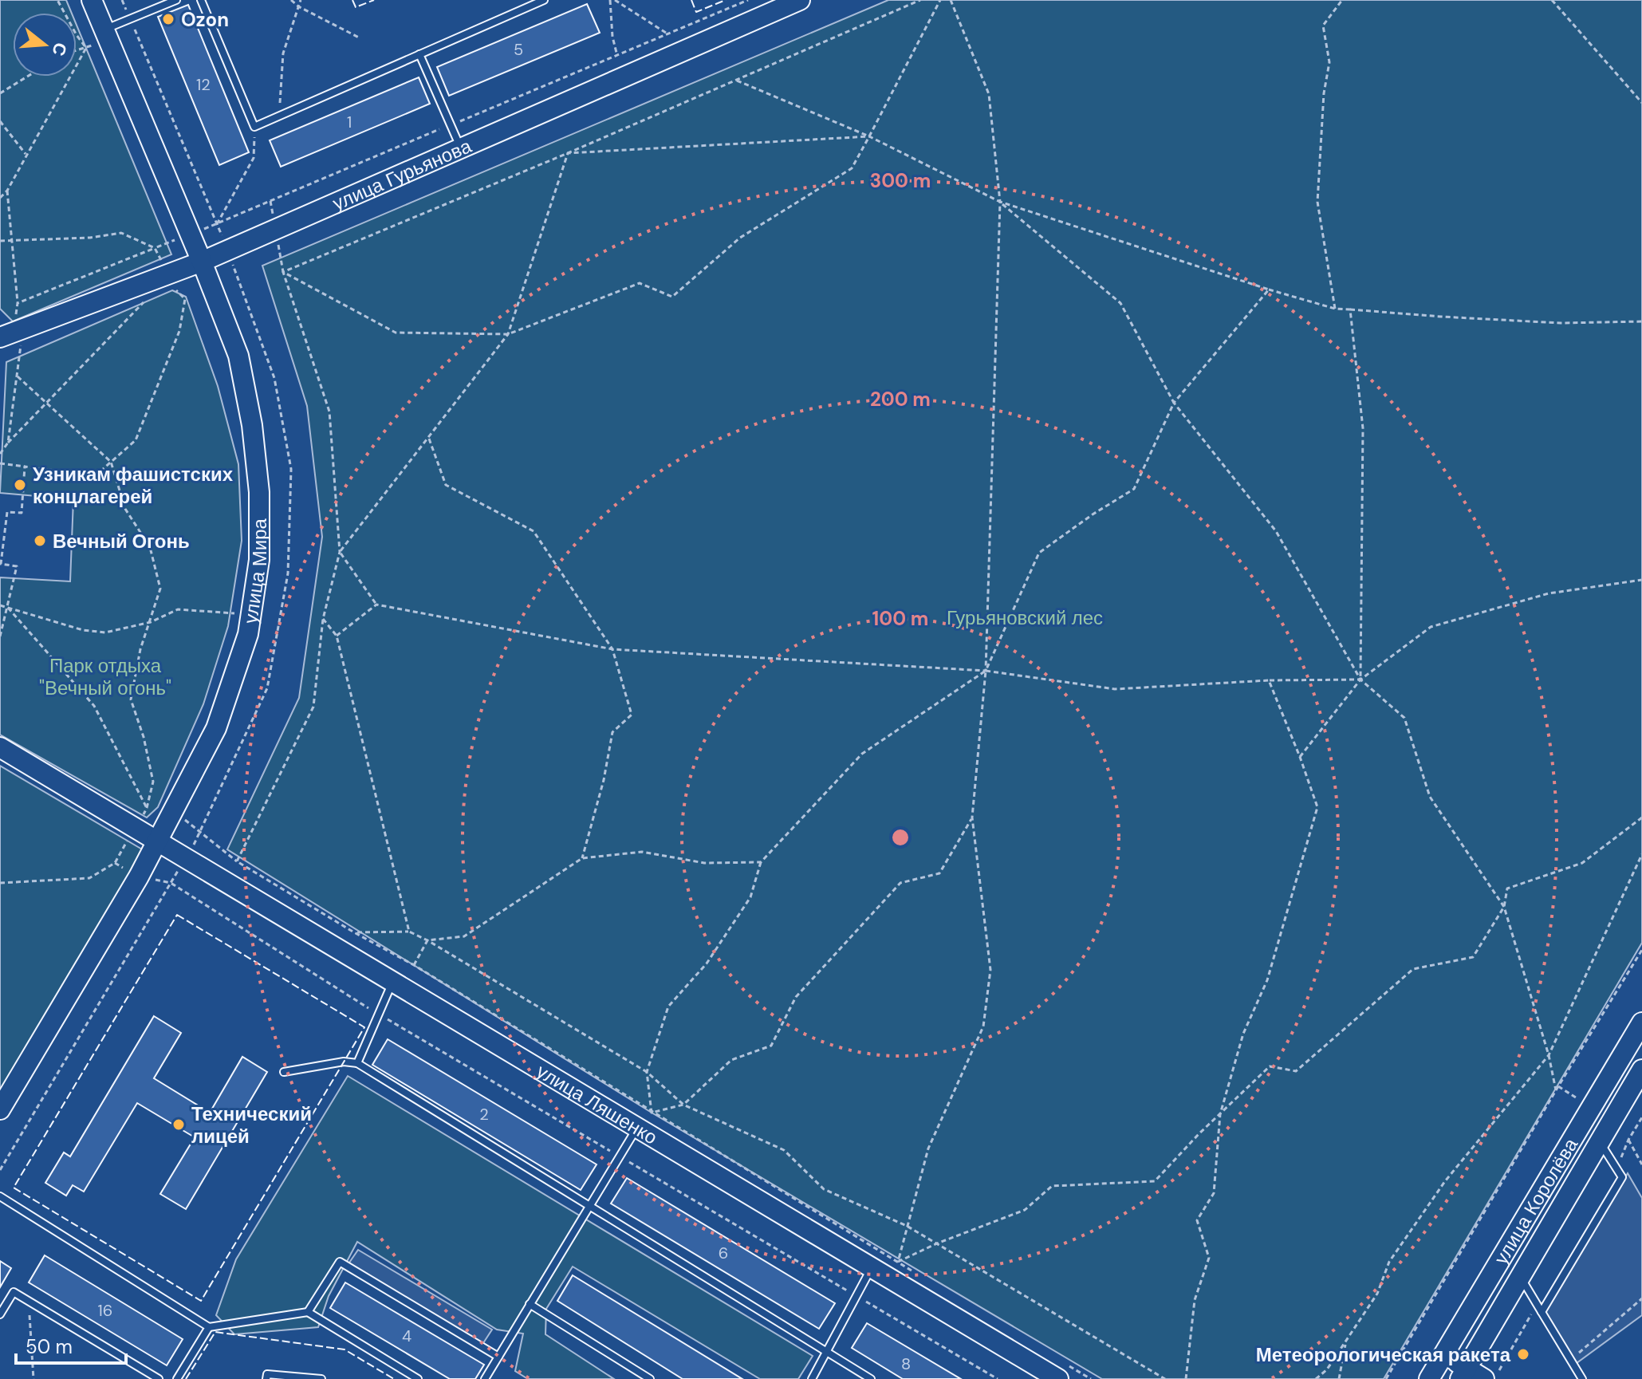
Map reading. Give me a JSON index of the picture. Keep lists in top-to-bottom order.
{
  "streets": {
    "main road": [
      "улица Гурьянова",
      "улица Мира",
      "улица Ляшенко",
      "улица Королёва"
    ]
  },
  "crossings": [
    ["улица Гурьянова", "улица Мира"],
    ["улица Мира", "улица Ляшенко"]
  ],
  "parks": ["Гурьяновский лес", "Парк отдыха \"Вечный огонь\""],
  "places": [
    "Ozon",
    "Узникам фашистских концлагерей",
    "Вечный Огонь",
    "Технический лицей",
    "Метеорологическая ракета"
  ],
  "house_numbers": [
    "5",
    "12",
    "1",
    "2",
    "6",
    "16",
    "4",
    "8"
  ],
  "scale_bar": "50 m",
  "north": "right",
  "rings": ["300 m", "200 m", "100 m"]
}
